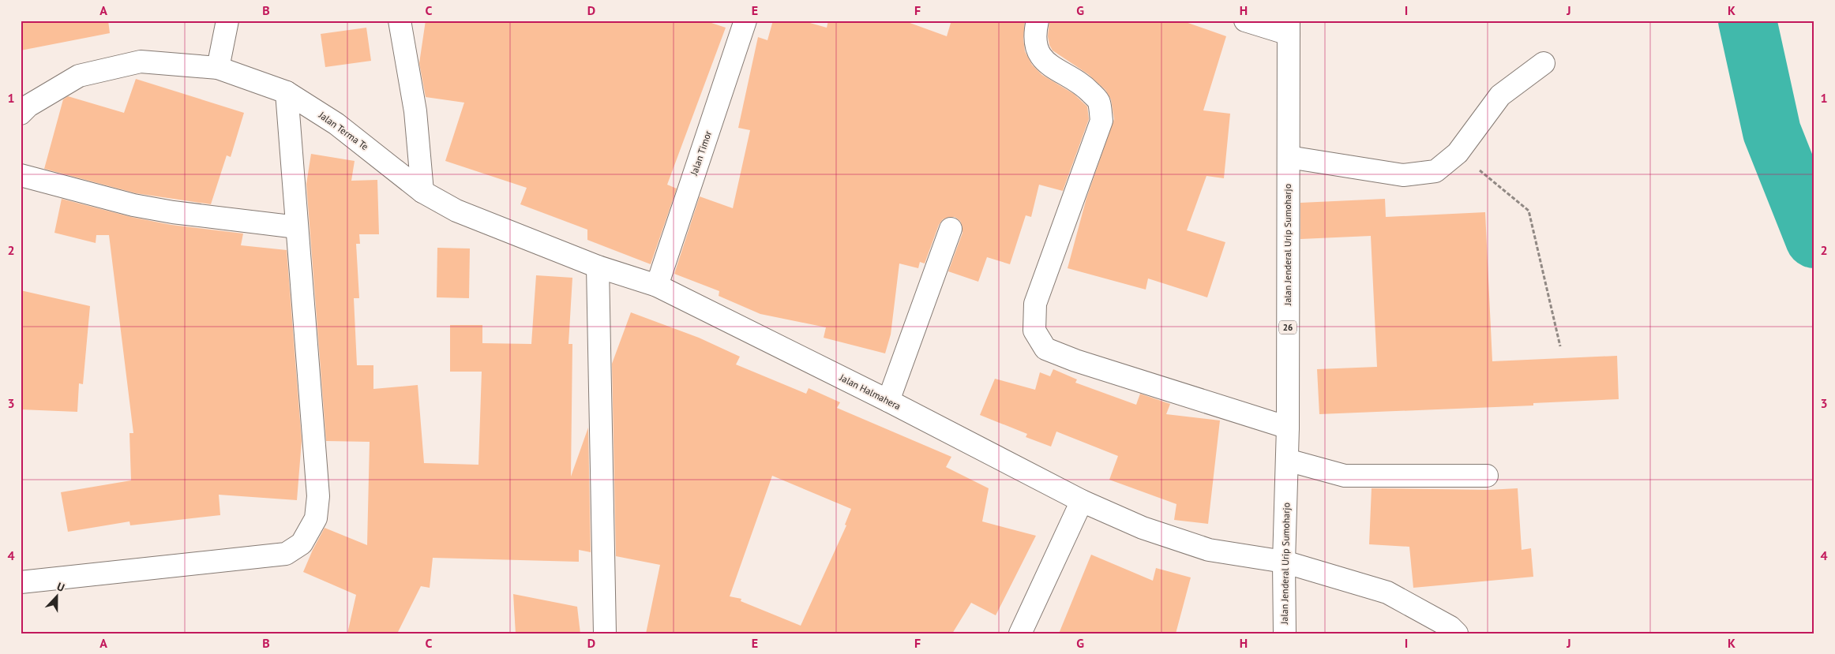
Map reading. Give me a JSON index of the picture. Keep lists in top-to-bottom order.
{
  "streets": {
    "main road": [
      "Jalan Terma Te",
      "Jalan Timor",
      "Jalan Jenderal Urip Sumoharjo",
      "26",
      "Jalan Halmahera"
    ]
  },
  "crossings": [
    ["Jalan Terma Te", "Jalan Timor"],
    ["Jalan Terma Te", "Jalan Halmahera"],
    ["Jalan Timor", "Jalan Halmahera"],
    ["Jalan Jenderal Urip Sumoharjo", "Jalan Halmahera"]
  ],
  "north": "top",
  "grid": {
    "columns": [
      "A",
      "B",
      "C",
      "D",
      "E",
      "F",
      "G",
      "H",
      "I",
      "J",
      "K"
    ],
    "rows": [
      "1",
      "2",
      "3",
      "4"
    ]
  }
}
